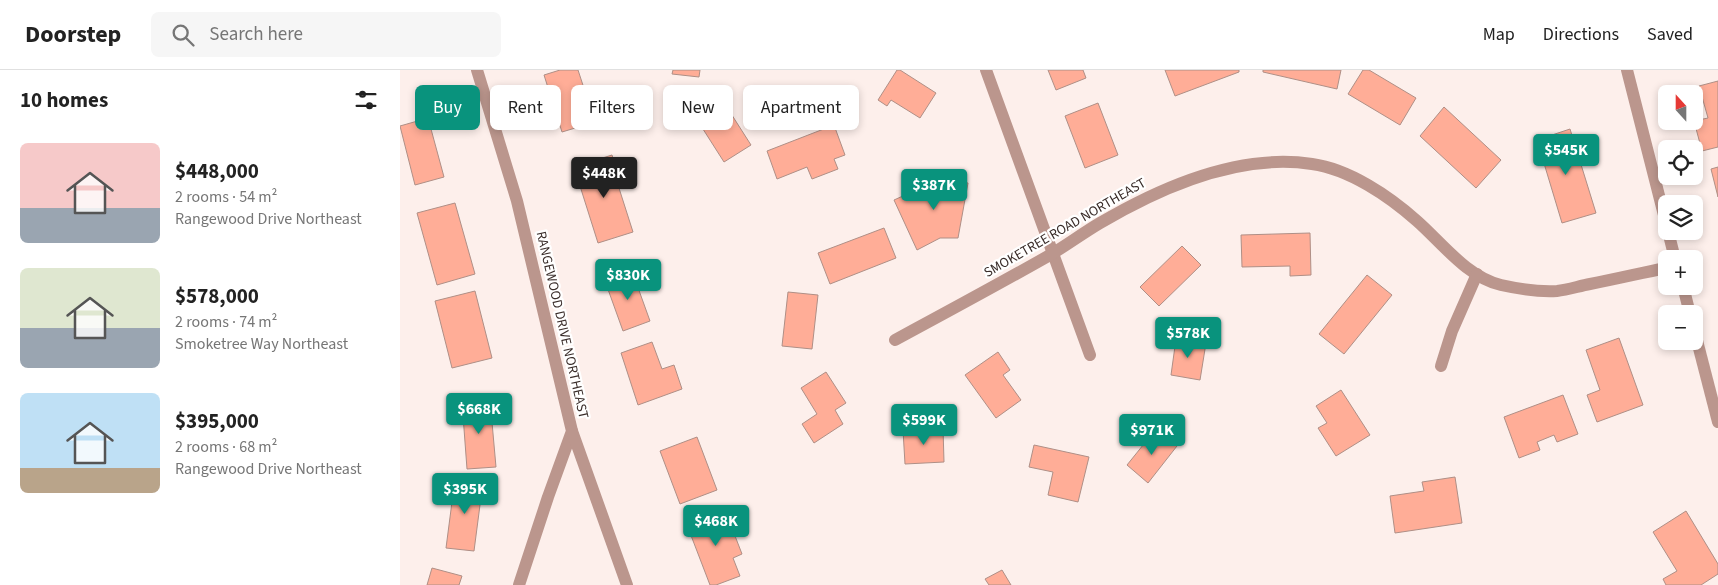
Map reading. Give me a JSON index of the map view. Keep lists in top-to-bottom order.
{
  "streets": {
    "street": ["SMOKETREE ROAD NORTHEAST", "RANGEWOOD DRIVE NORTHEAST"]
  },
  "north": "top",
  "page": {
    "header": "Doorstep",
    "search": "Search here",
    "nav": ["Map", "Directions", "Saved"],
    "heading": "10 homes",
    "map_buttons": ["+", "−"],
    "chip": [
      "Buy",
      "Rent",
      "Filters",
      "New",
      "Apartment"
    ],
    "list": [
      {
        "name": "$448,000",
        "note": "2 rooms · 54 m² · Rangewood Drive Northeast"
      },
      {
        "name": "$578,000",
        "note": "2 rooms · 74 m² · Smoketree Way Northeast"
      },
      {
        "name": "$395,000",
        "note": "2 rooms · 68 m² · Rangewood Drive Northeast"
      }
    ],
    "price": [
      "$545K",
      "$448K",
      "$387K",
      "$830K",
      "$578K",
      "$668K",
      "$599K",
      "$971K",
      "$395K",
      "$468K"
    ]
  }
}
